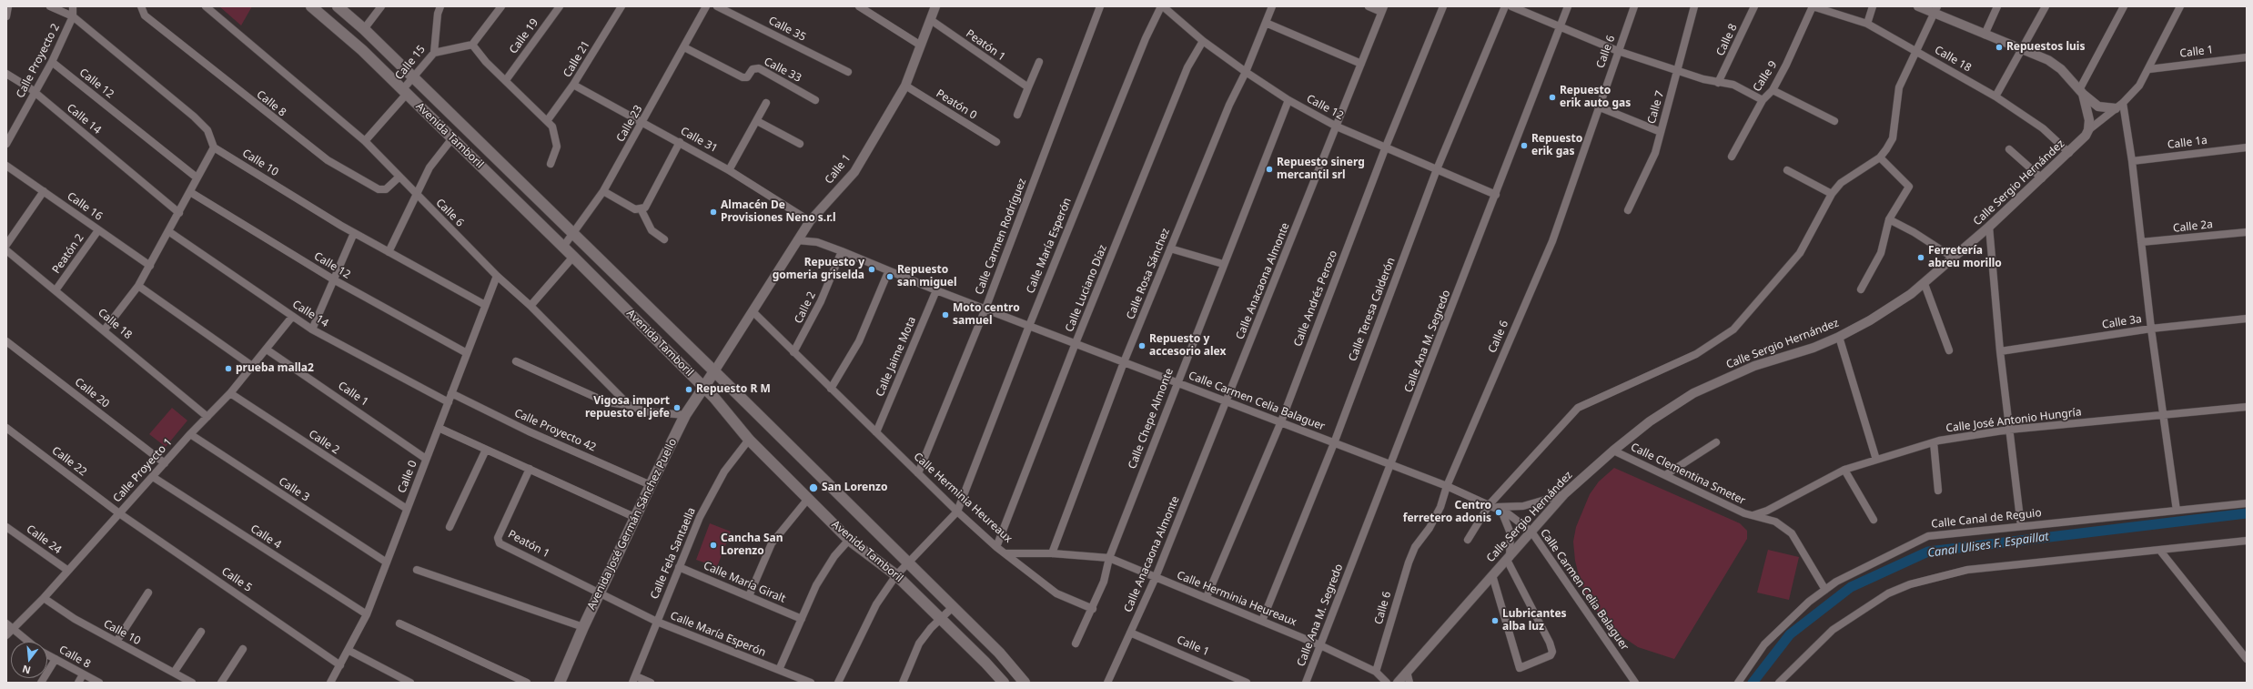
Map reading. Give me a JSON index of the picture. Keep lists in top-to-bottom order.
{
  "streets": {
    "main road": ["Avenida Tamboril", "Avenida José Germán Sánchez Puello"],
    "street": [
      "Calle 35",
      "Calle 19",
      "Calle 8",
      "Peatón 1",
      "Calle 6",
      "Calle 1",
      "Calle 21",
      "Calle 18",
      "Calle Proyecto 2",
      "Calle 15",
      "Calle 33",
      "Calle 9",
      "Calle 12",
      "Peatón 0",
      "Calle 7",
      "Calle 14",
      "Calle 23",
      "Calle 31",
      "Calle 1a",
      "Calle 10",
      "Calle Sergio Hernández",
      "Calle 16",
      "Calle 2a",
      "Calle Carmen Rodríguez",
      "Calle María Esperón",
      "Peatón 2",
      "Calle Rosa Sánchez",
      "Calle Anacaona Almonte",
      "Calle Luciano Díaz",
      "Calle Andrés Perozo",
      "Calle 2",
      "Calle Teresa Calderón",
      "Calle 3a",
      "Calle Ana M. Segredo",
      "Calle Jaime Mota",
      "Calle 20",
      "Calle Carmen Celia Balaguer",
      "Calle Chepe Almonte",
      "Calle José Antonio Hungría",
      "Calle Proyecto 42",
      "Calle 22",
      "Calle Proyecto 1",
      "Calle Clementina Smeter",
      "Calle 0",
      "Calle 3",
      "Calle Herminia Heureaux",
      "Calle Canal de Reguio",
      "Calle 4",
      "Calle 24",
      "Calle Fela Santaella",
      "Calle 5",
      "Calle María Giralt"
    ]
  },
  "crossings": [
    ["Calle 8", "Calle 6"],
    ["Peatón 1", "Calle 1"],
    ["Peatón 1", "Calle María Esperón"],
    ["Peatón 1", "Avenida José Germán Sánchez Puello"],
    ["Calle 6", "Calle 15"],
    ["Calle 6", "Calle Carmen Celia Balaguer"],
    ["Calle 6", "Calle 0"],
    ["Calle 6", "Calle Herminia Heureaux"],
    ["Calle 6", "Avenida José Germán Sánchez Puello"],
    ["Calle 1", "Peatón 0"],
    ["Calle 1", "Avenida Tamboril"],
    ["Calle 1", "Calle 31"],
    ["Calle 1", "Calle Sergio Hernández"],
    ["Calle 1", "Calle Anacaona Almonte"],
    ["Calle 1", "Calle Carmen Celia Balaguer"],
    ["Calle 1", "Calle Proyecto 1"],
    ["Calle 1", "Calle 0"],
    ["Calle 1", "Calle Herminia Heureaux"],
    ["Calle 1", "Avenida José Germán Sánchez Puello"],
    ["Calle 21", "Calle 31"],
    ["Calle 18", "Calle 9"],
    ["Calle 18", "Calle Sergio Hernández"],
    ["Calle 18", "Peatón 2"],
    ["Calle 18", "Calle Proyecto 1"],
    ["Calle Proyecto 2", "Calle 12"],
    ["Calle Proyecto 2", "Calle 14"],
    ["Calle 15", "Avenida Tamboril"],
    ["Calle 33", "Calle 23"],
    ["Calle 12", "Calle María Esperón"],
    ["Calle 12", "Calle Rosa Sánchez"],
    ["Calle 12", "Calle Anacaona Almonte"],
    ["Calle 12", "Calle Luciano Díaz"],
    ["Calle 12", "Calle Andrés Perozo"],
    ["Calle 12", "Calle Teresa Calderón"],
    ["Calle 12", "Calle Ana M. Segredo"],
    ["Calle 12", "Calle Chepe Almonte"],
    ["Calle 12", "Calle 0"],
    ["Calle 14", "Calle Proyecto 1"],
    ["Calle 14", "Calle 0"],
    ["Calle 23", "Avenida Tamboril"],
    ["Calle 23", "Calle 31"],
    ["Avenida Tamboril", "Calle María Esperón"],
    ["Avenida Tamboril", "Avenida José Germán Sánchez Puello"],
    ["Avenida Tamboril", "Calle Fela Santaella"],
    ["Calle 10", "Calle Proyecto 1"],
    ["Calle 10", "Calle 0"],
    ["Calle Sergio Hernández", "Calle Carmen Celia Balaguer"],
    ["Calle Sergio Hernández", "Calle Clementina Smeter"],
    ["Calle 16", "Peatón 2"],
    ["Calle Carmen Rodríguez", "Calle Carmen Celia Balaguer"],
    ["Calle Carmen Rodríguez", "Calle Herminia Heureaux"],
    ["Calle María Esperón", "Calle Carmen Celia Balaguer"],
    ["Calle María Esperón", "Calle Herminia Heureaux"],
    ["Calle María Esperón", "Avenida José Germán Sánchez Puello"],
    ["Calle María Esperón", "Calle Fela Santaella"],
    ["Calle Rosa Sánchez", "Calle Carmen Celia Balaguer"],
    ["Calle Rosa Sánchez", "Calle Herminia Heureaux"],
    ["Calle Anacaona Almonte", "Calle Carmen Celia Balaguer"],
    ["Calle Anacaona Almonte", "Calle Herminia Heureaux"],
    ["Calle Luciano Díaz", "Calle Carmen Celia Balaguer"],
    ["Calle Luciano Díaz", "Calle Herminia Heureaux"],
    ["Calle Andrés Perozo", "Calle Carmen Celia Balaguer"],
    ["Calle Andrés Perozo", "Calle Herminia Heureaux"],
    ["Calle 2", "Calle Carmen Celia Balaguer"],
    ["Calle 2", "Calle Proyecto 1"],
    ["Calle 2", "Calle 0"],
    ["Calle 2", "Calle Herminia Heureaux"],
    ["Calle Teresa Calderón", "Calle Carmen Celia Balaguer"],
    ["Calle Teresa Calderón", "Calle Herminia Heureaux"],
    ["Calle Ana M. Segredo", "Calle Carmen Celia Balaguer"],
    ["Calle Ana M. Segredo", "Calle Herminia Heureaux"],
    ["Calle Jaime Mota", "Calle Carmen Celia Balaguer"],
    ["Calle Jaime Mota", "Calle Herminia Heureaux"],
    ["Calle 20", "Calle Proyecto 1"],
    ["Calle Carmen Celia Balaguer", "Calle Chepe Almonte"],
    ["Calle Chepe Almonte", "Calle Herminia Heureaux"],
    ["Calle José Antonio Hungría", "Calle Clementina Smeter"],
    ["Calle Proyecto 42", "Calle 0"],
    ["Calle Proyecto 42", "Avenida José Germán Sánchez Puello"],
    ["Calle 22", "Calle Proyecto 1"],
    ["Calle 22", "Calle 5"],
    ["Calle Proyecto 1", "Calle 3"],
    ["Calle Proyecto 1", "Calle 4"],
    ["Calle Proyecto 1", "Calle 24"],
    ["Calle Proyecto 1", "Calle 5"],
    ["Calle Clementina Smeter", "Calle Canal de Reguio"],
    ["Calle 0", "Calle 3"],
    ["Calle 0", "Calle 4"],
    ["Calle 0", "Calle 5"],
    ["Calle Fela Santaella", "Calle María Giralt"]
  ],
  "water": ["Canal Ulises F. Espaillat"],
  "places": [
    "Repuestos luis",
    "Repuesto erik auto gas",
    "Repuesto erik gas",
    "Repuesto sinerg mercantil srl",
    "Almacén De Provisiones Neno s.r.l",
    "Ferretería abreu morillo",
    "Repuesto y gomeria griselda",
    "Repuesto san miguel",
    "Moto centro samuel",
    "Repuesto y accesorio alex",
    "prueba malla2",
    "Repuesto R M",
    "Vigosa import repuesto el jefe",
    "San Lorenzo",
    "Centro ferretero adonis",
    "Cancha San Lorenzo",
    "Lubricantes alba luz"
  ],
  "north": "bottom"
}
